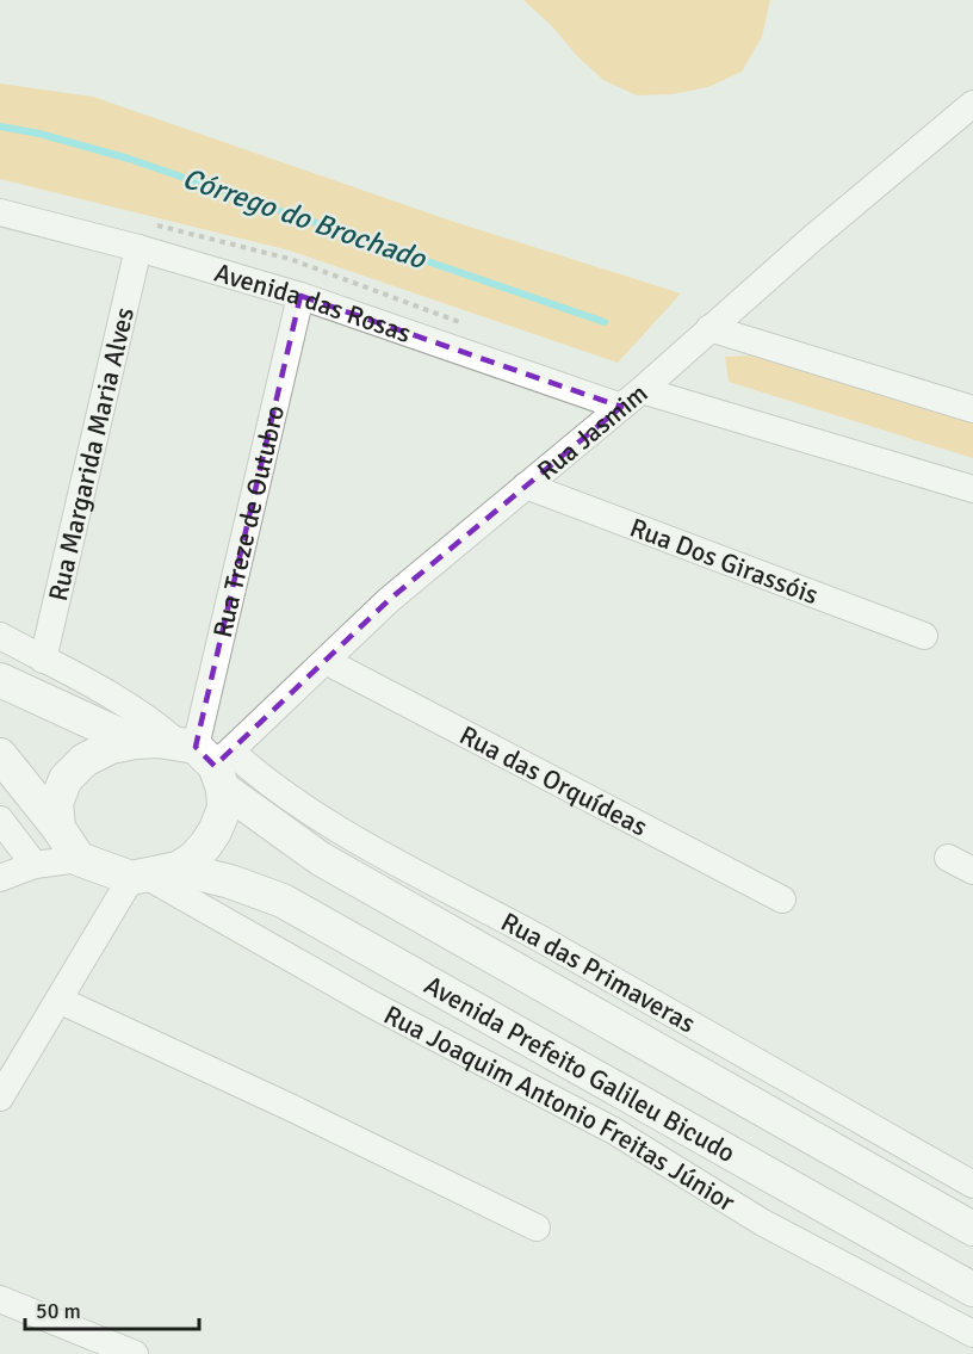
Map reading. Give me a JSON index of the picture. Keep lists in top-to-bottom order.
{
  "streets": {
    "main road": ["Avenida Prefeito Galileu Bicudo"],
    "street": [
      "Avenida das Rosas",
      "Rua Jasmim",
      "Rua Margarida Maria Alves",
      "Rua Treze de Outubro",
      "Rua Dos Girassóis",
      "Rua das Orquídeas",
      "Rua das Primaveras",
      "Rua Joaquim Antonio Freitas Júnior"
    ]
  },
  "crossings": [
    ["Avenida das Rosas", "Rua Jasmim"],
    ["Avenida das Rosas", "Rua Margarida Maria Alves"],
    ["Avenida das Rosas", "Rua Treze de Outubro"],
    ["Rua Jasmim", "Rua Treze de Outubro"],
    ["Rua Jasmim", "Rua Dos Girassóis"],
    ["Rua Jasmim", "Rua das Orquídeas"],
    ["Rua Jasmim", "Rua das Primaveras"],
    ["Rua Jasmim", "Avenida Prefeito Galileu Bicudo"],
    ["Rua Jasmim", "Rua Joaquim Antonio Freitas Júnior"],
    ["Rua Margarida Maria Alves", "Rua das Primaveras"],
    ["Rua Treze de Outubro", "Rua das Primaveras"],
    ["Rua Treze de Outubro", "Avenida Prefeito Galileu Bicudo"],
    ["Rua Treze de Outubro", "Rua Joaquim Antonio Freitas Júnior"],
    ["Rua das Primaveras", "Avenida Prefeito Galileu Bicudo"],
    ["Rua das Primaveras", "Rua Joaquim Antonio Freitas Júnior"],
    ["Avenida Prefeito Galileu Bicudo", "Rua Joaquim Antonio Freitas Júnior"]
  ],
  "water": ["Córrego do Brochado"],
  "scale_bar": "50 m"
}
